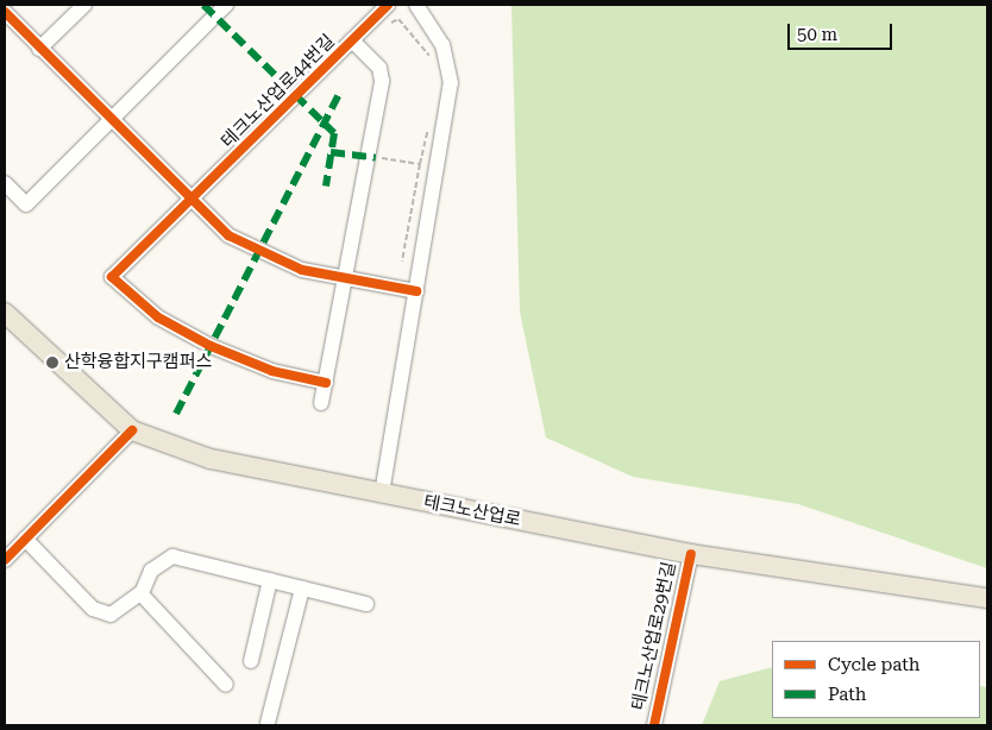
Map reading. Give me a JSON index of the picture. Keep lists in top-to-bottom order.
{
  "streets": {
    "main road": ["테크노산업로"],
    "street": ["테크노산업로44번길", "테크노산업로29번길"]
  },
  "crossings": [
    ["테크노산업로", "테크노산업로29번길"]
  ],
  "places": ["산학융합지구캠퍼스"],
  "legend": ["Cycle path", "Path"],
  "scale_bar": "50 m"
}
